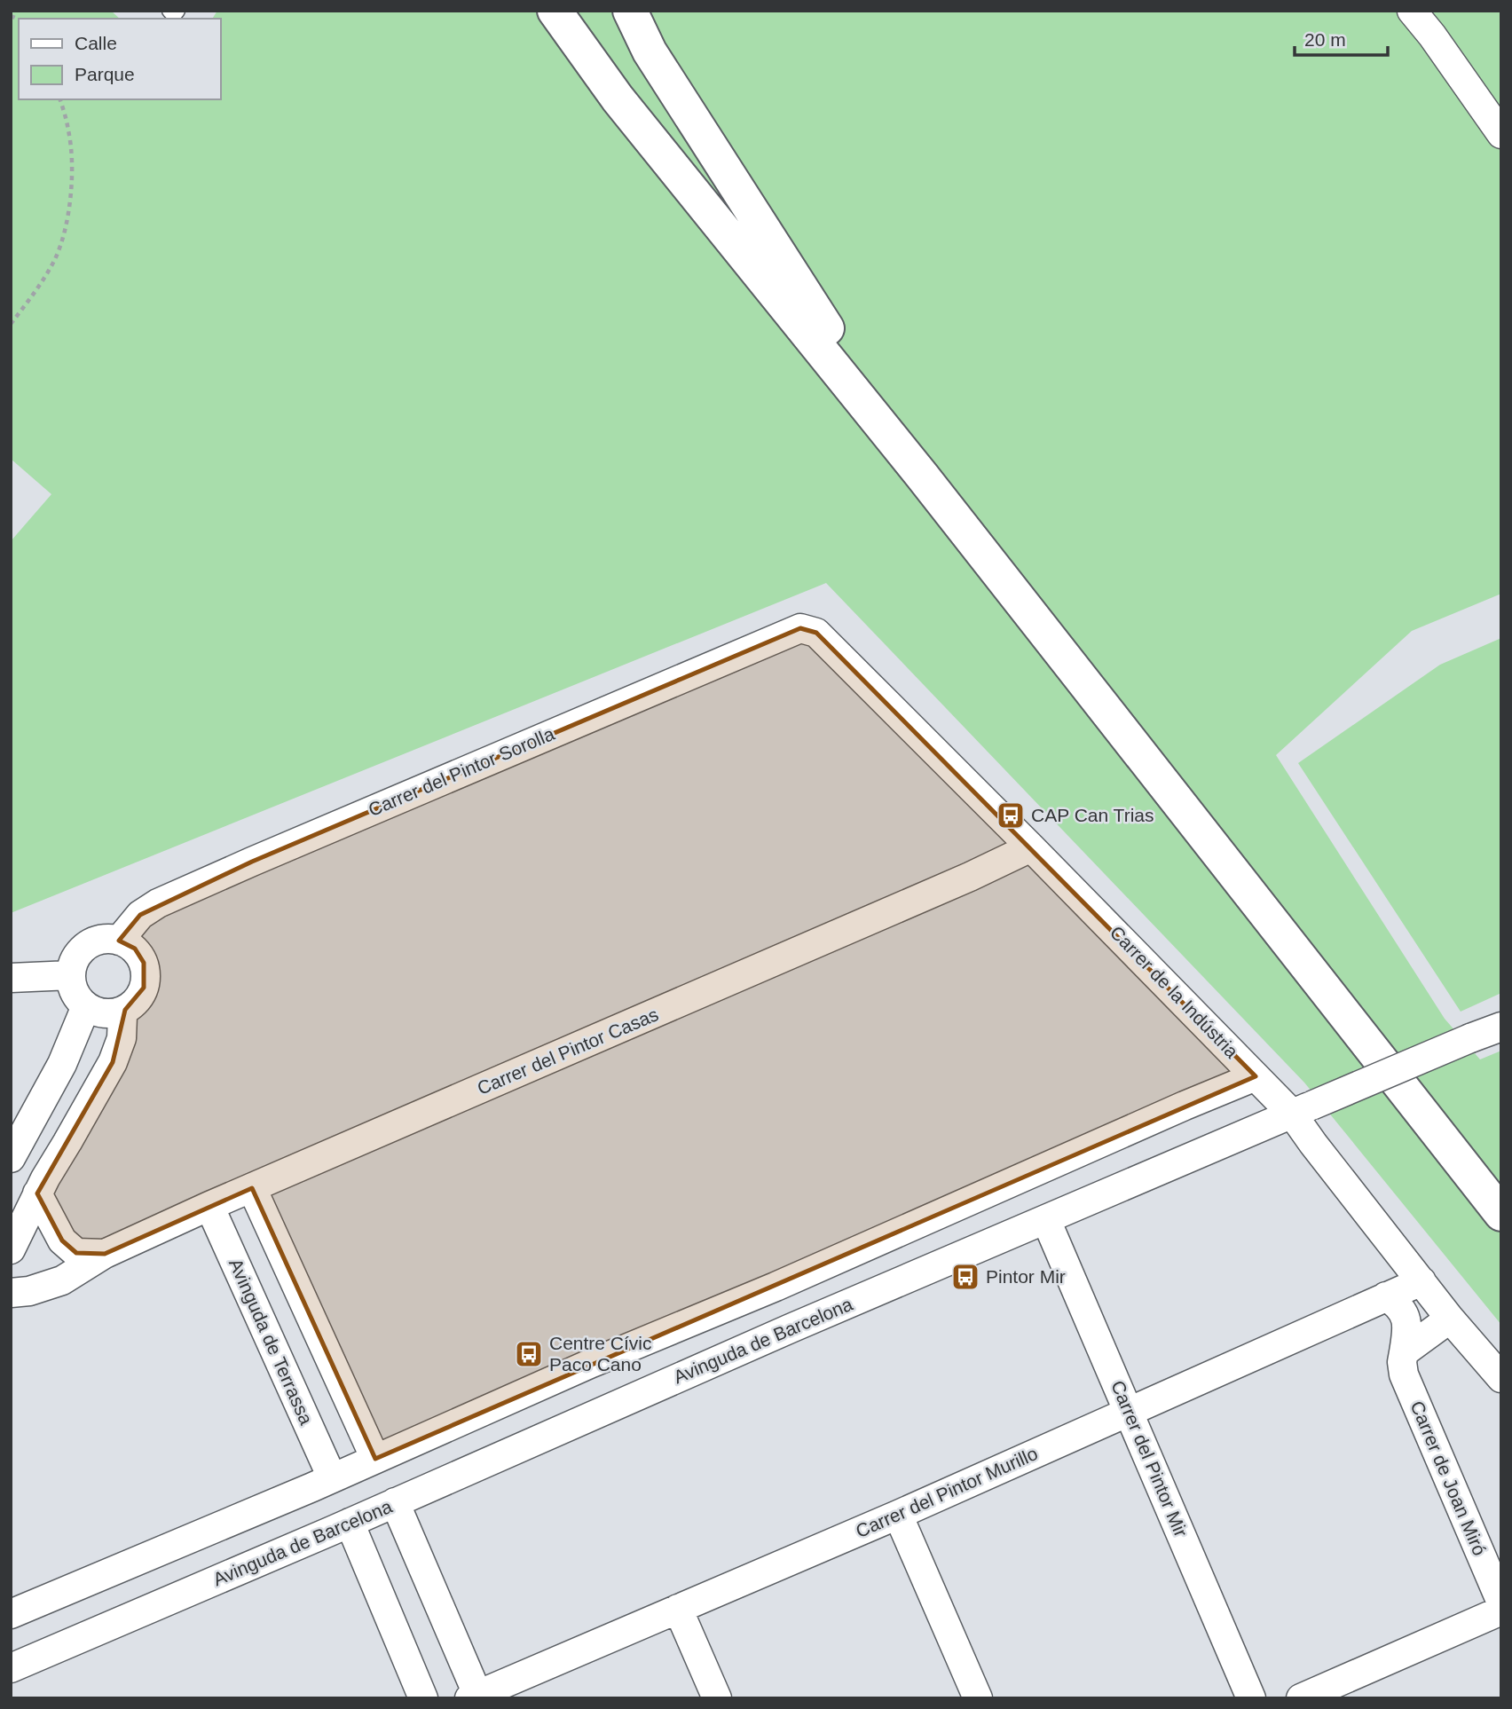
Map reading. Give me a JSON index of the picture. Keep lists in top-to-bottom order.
{
  "streets": {
    "street": [
      "Carrer del Pintor Sorolla",
      "Carrer de la Indústria",
      "Carrer del Pintor Casas",
      "Avinguda de Barcelona",
      "Avinguda de Terrassa",
      "Carrer del Pintor Mir",
      "Carrer de Joan Miró",
      "Carrer del Pintor Murillo"
    ]
  },
  "crossings": [
    ["Carrer del Pintor Sorolla", "Carrer de la Indústria"],
    ["Carrer de la Indústria", "Carrer del Pintor Casas"],
    ["Carrer de la Indústria", "Avinguda de Barcelona"],
    ["Carrer de la Indústria", "Carrer del Pintor Murillo"],
    ["Carrer del Pintor Casas", "Avinguda de Terrassa"],
    ["Avinguda de Barcelona", "Carrer del Pintor Mir"],
    ["Carrer del Pintor Mir", "Carrer del Pintor Murillo"],
    ["Carrer de Joan Miró", "Carrer del Pintor Murillo"]
  ],
  "places": {
    "bus stop": ["CAP Can Trias", "Pintor Mir", "Centre Cívic Paco Cano"]
  },
  "legend": ["Calle", "Parque"],
  "scale_bar": "20 m"
}
